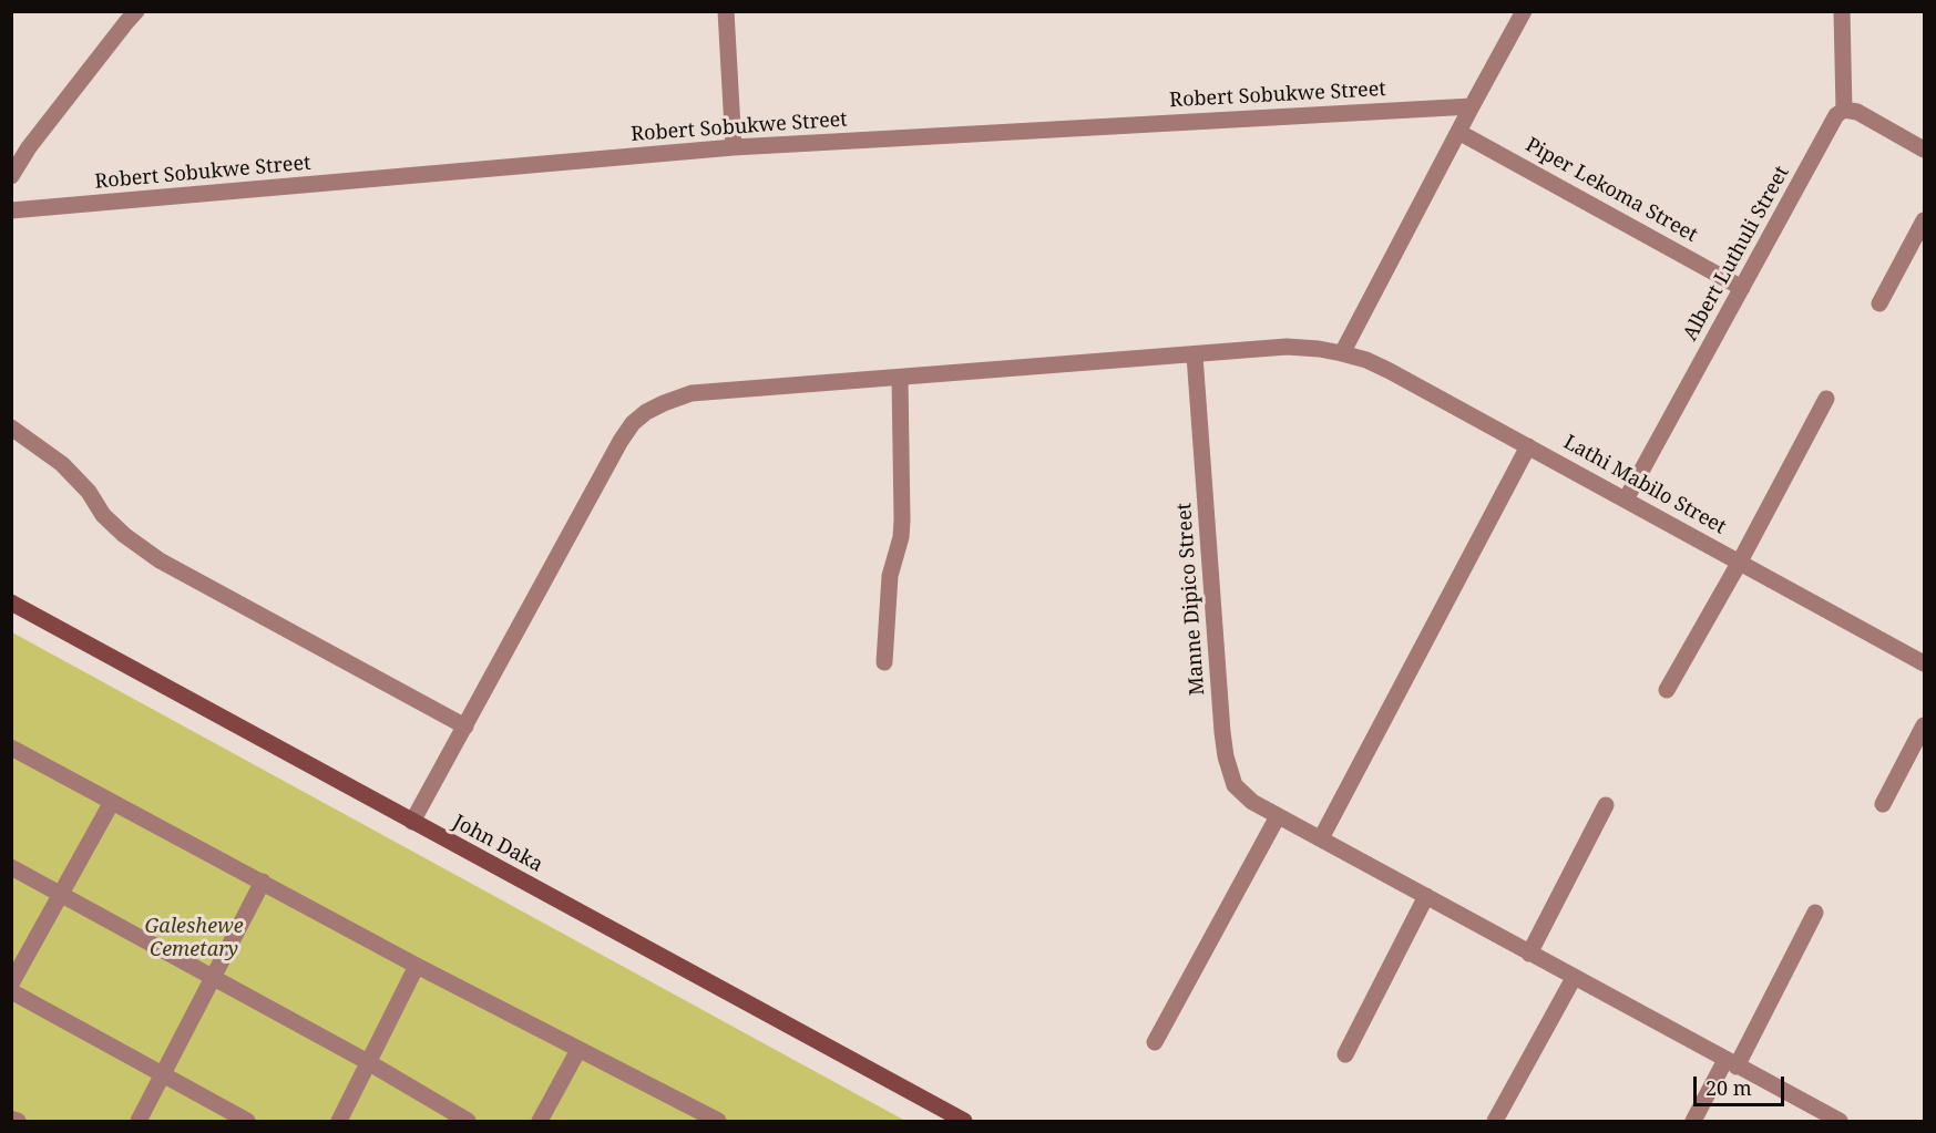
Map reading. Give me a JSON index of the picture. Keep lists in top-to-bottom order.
{
  "streets": {
    "street": [
      "Robert Sobukwe Street",
      "Piper Lekoma Street",
      "Albert Luthuli Street",
      "Lathi Mabilo Street",
      "Manne Dipico Street",
      "John Daka"
    ]
  },
  "crossings": [
    ["Piper Lekoma Street", "Albert Luthuli Street"],
    ["Albert Luthuli Street", "Lathi Mabilo Street"],
    ["Lathi Mabilo Street", "Manne Dipico Street"],
    ["Lathi Mabilo Street", "John Daka"]
  ],
  "parks": ["Galeshewe Cemetary"],
  "scale_bar": "20 m"
}
